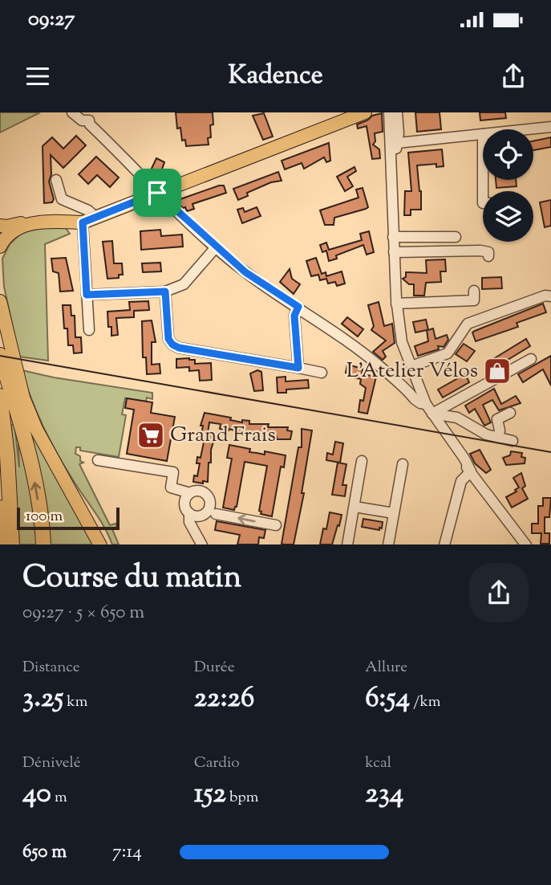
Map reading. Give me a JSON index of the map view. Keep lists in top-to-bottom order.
{
  "places": {
    "shop": ["L'Atelier Vélos"],
    "supermarket": ["Grand Frais"]
  },
  "scale_bar": "100 m",
  "page": {
    "status": "09:27",
    "header": "Kadence",
    "scale": "100 m",
    "heading": ["Course du matin", "09:27 · 5 × 650 m"],
    "stats": [
      ["Distance", "3.25 km"],
      ["Durée", "22:26"],
      ["Allure", "6:54 /km"],
      ["Dénivelé", "40 m"],
      ["Cardio", "152 bpm"],
      ["kcal", "234"]
    ],
    "list": [
      {
        "name": "650 m",
        "note": "7:14"
      }
    ]
  }
}
